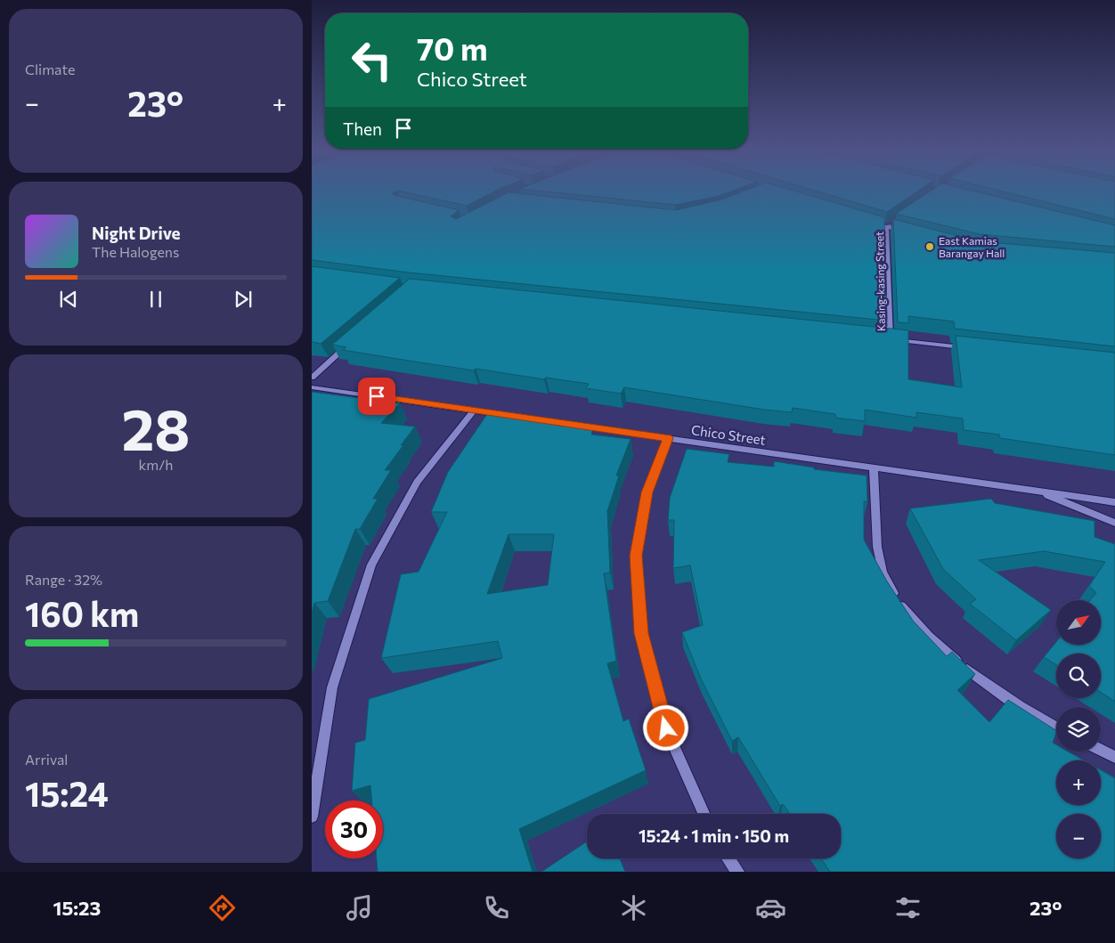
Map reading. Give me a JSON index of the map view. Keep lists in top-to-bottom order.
{
  "streets": {
    "street": ["Kasing-kasing Street", "Chico Street"]
  },
  "places": ["East Kamias Barangay Hall"],
  "north": "top right",
  "page": {
    "tile": [
      "Climate",
      ["28", "km/h"],
      ["Range · 32%", "160 km"],
      ["Arrival", "15:24"]
    ],
    "turn": ["70 m", "Chico Street"],
    "heat": ["−", "23°", "+"],
    "then": "Then",
    "song": ["Night Drive", "The Halogens"],
    "map_buttons": ["+", "−"],
    "limit": "30",
    "trip": "15:24 · 1 min · 150 m",
    "tabs": ["15:23", "23°"]
  }
}
